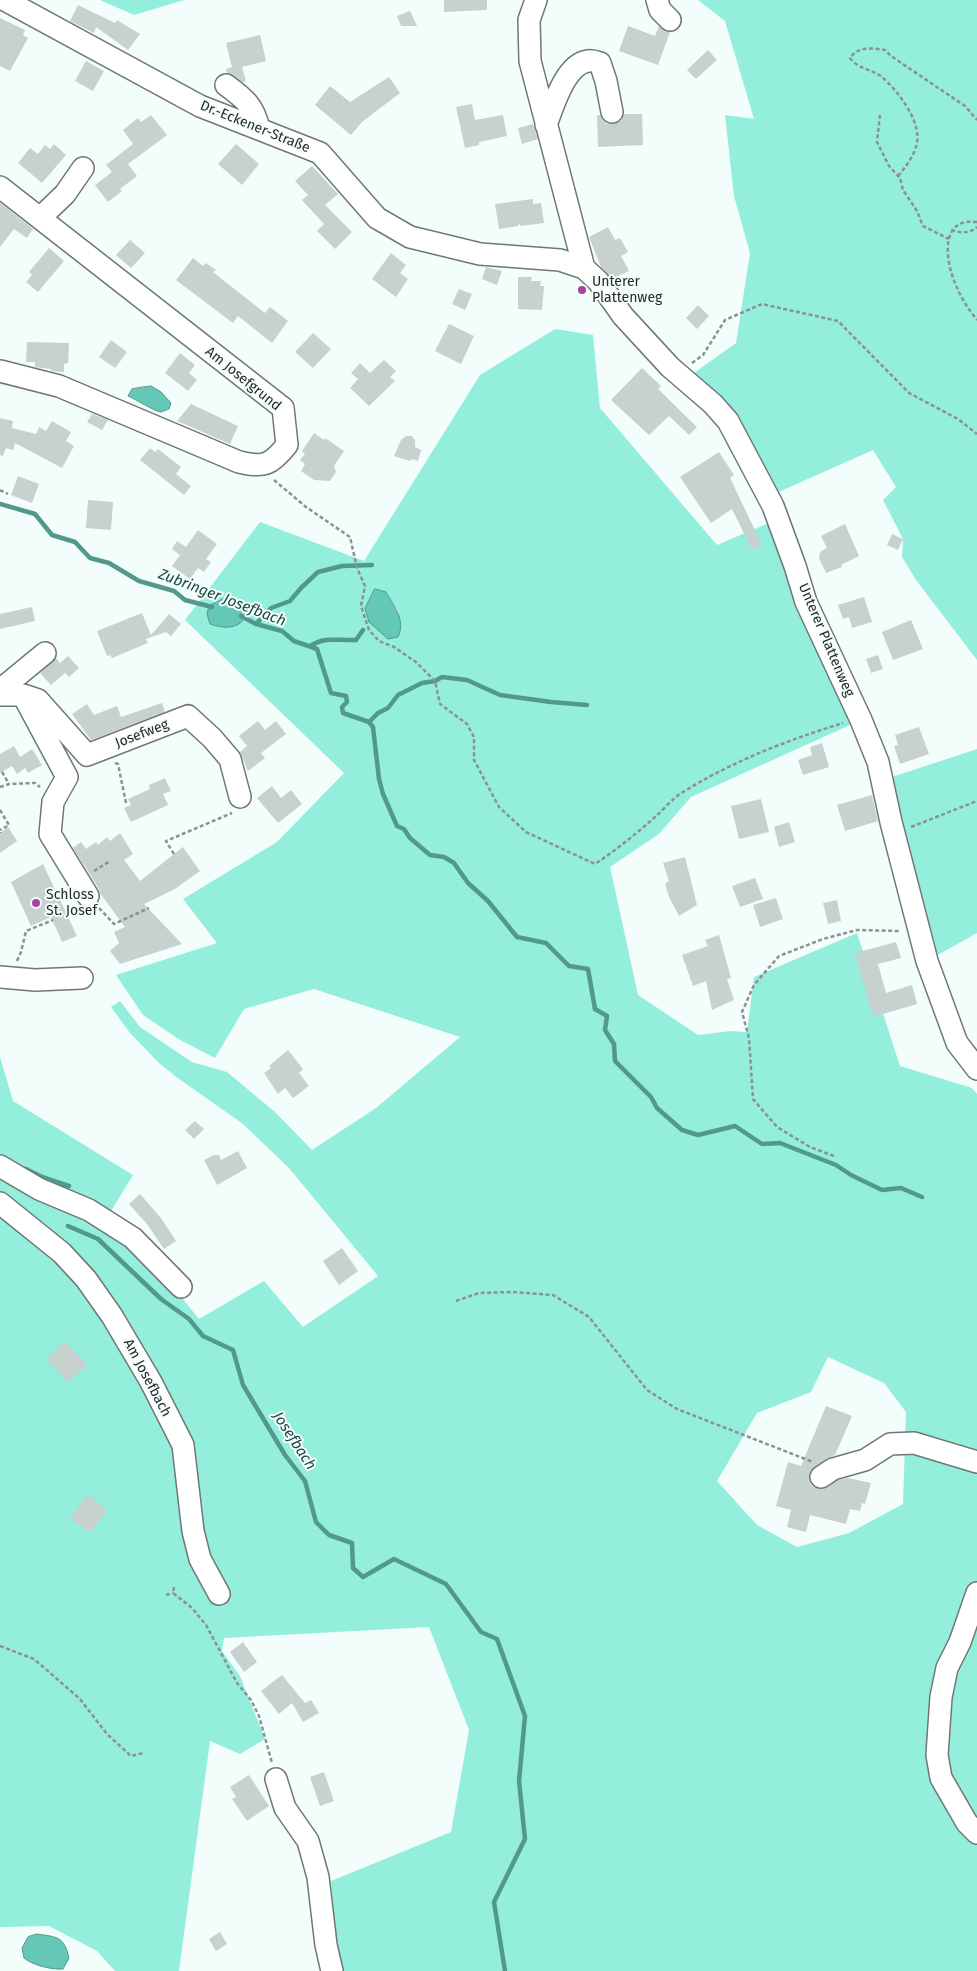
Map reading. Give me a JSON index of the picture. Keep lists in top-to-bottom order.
{
  "streets": {
    "street": [
      "Dr.-Eckener-Straße",
      "Am Josefgrund",
      "Unterer Plattenweg",
      "Josefweg",
      "Am Josefbach"
    ]
  },
  "crossings": [
    ["Dr.-Eckener-Straße", "Unterer Plattenweg"]
  ],
  "water": ["Zubringer Josefbach", "Josefbach"],
  "places": ["Unterer Plattenweg", "Schloss St. Josef"]
}
